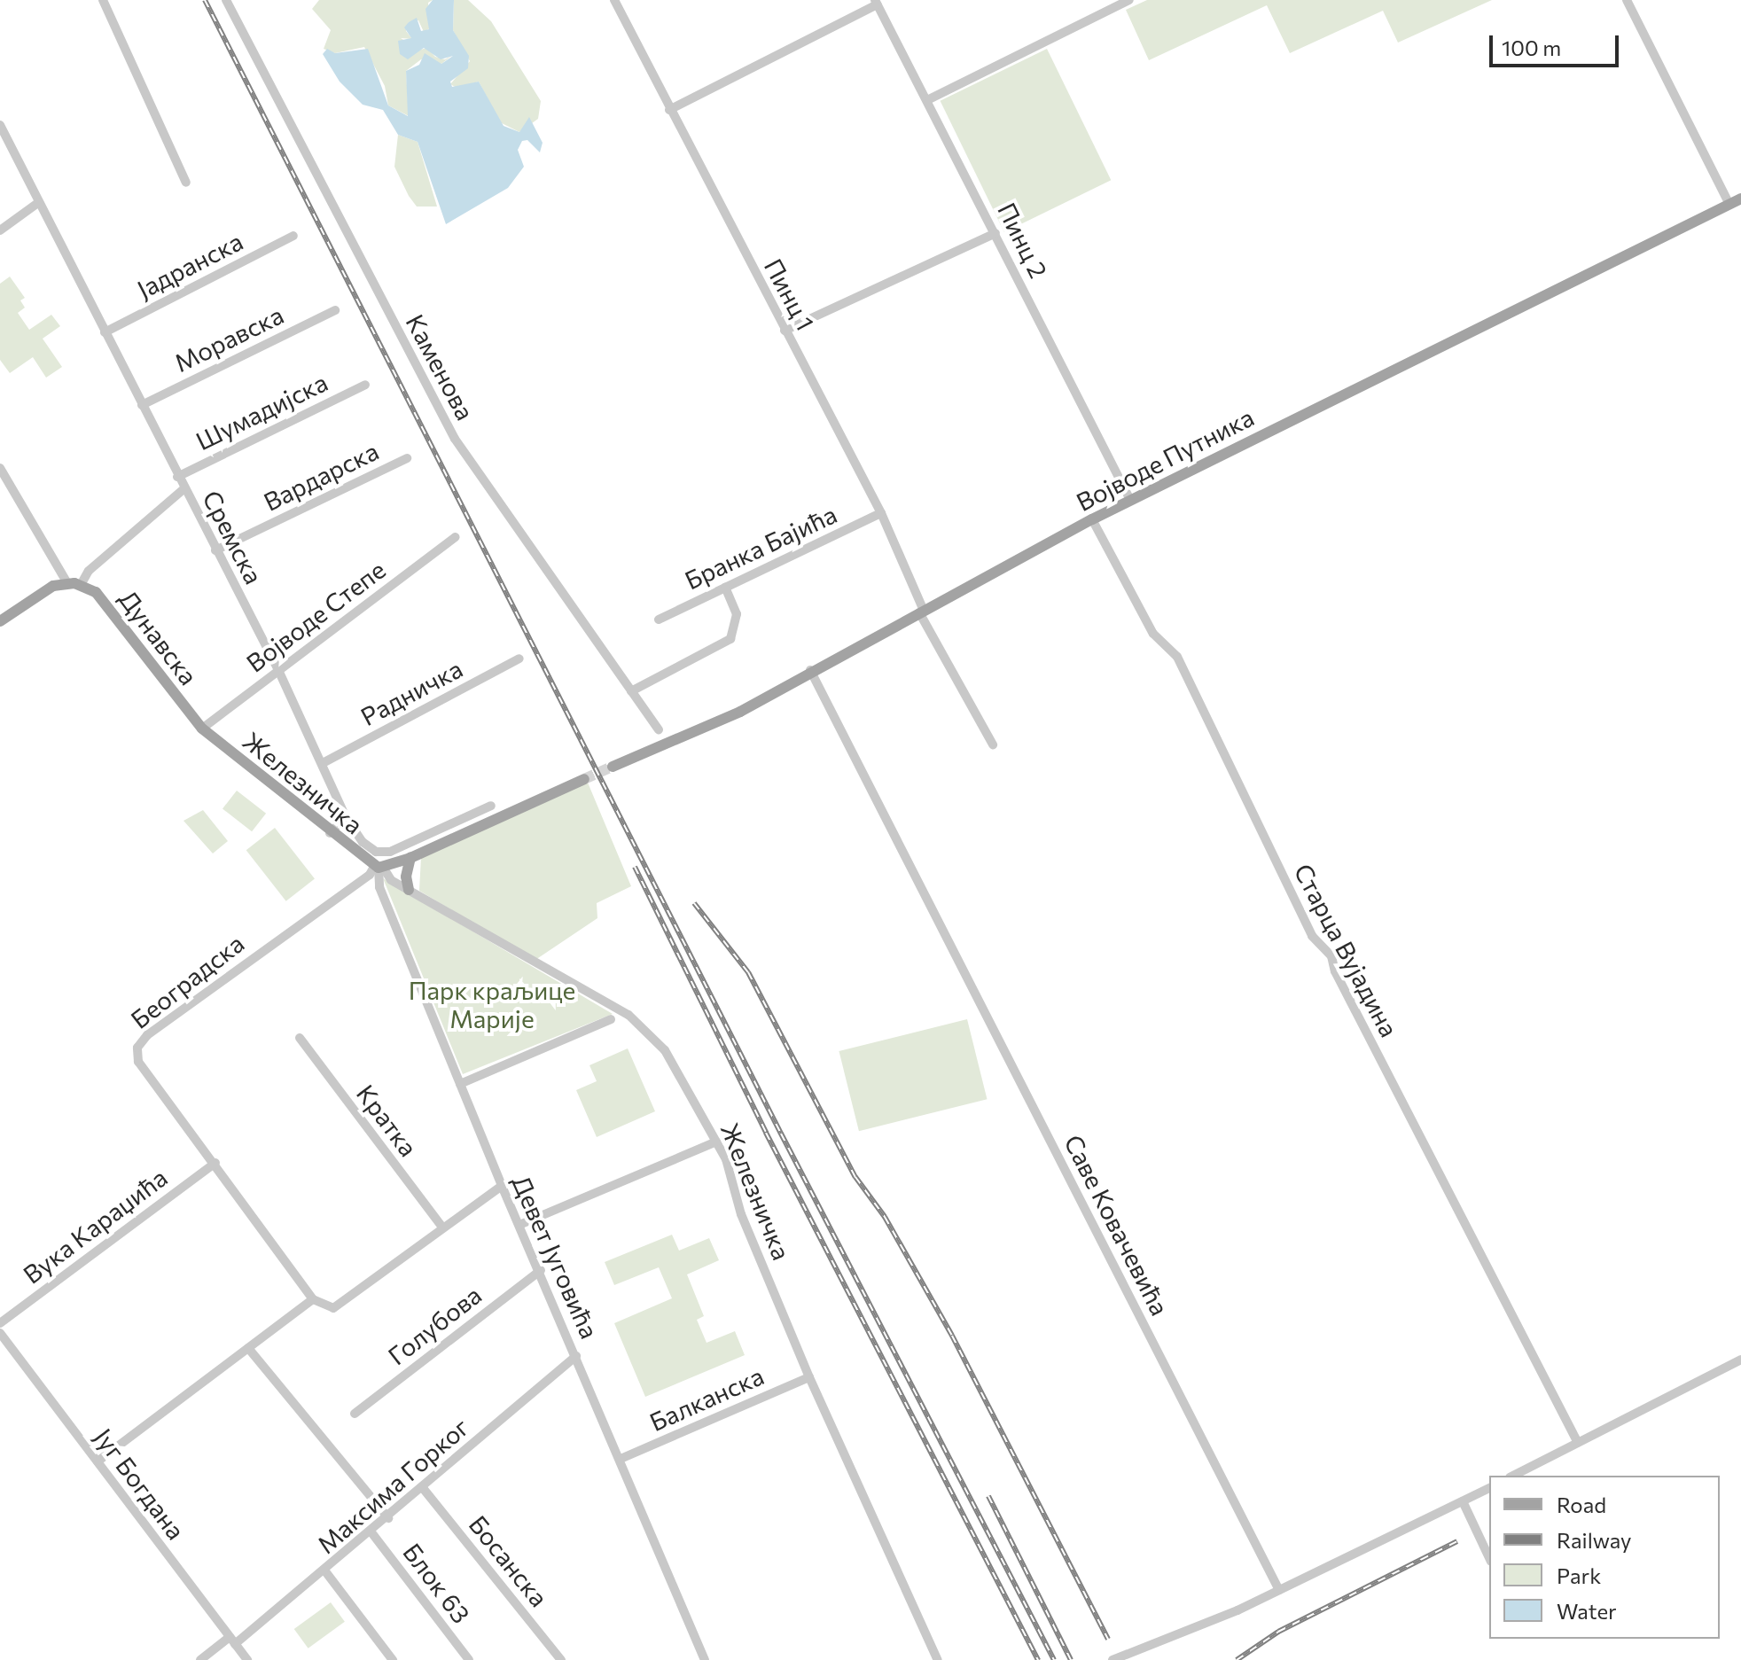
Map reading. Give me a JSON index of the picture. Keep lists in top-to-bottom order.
{
  "streets": {
    "main road": ["Војводе Путника", "Дунавска", "Железничка"],
    "street": [
      "Пинц 2",
      "Јадранска",
      "Пинц 1",
      "Моравска",
      "Каменова",
      "Шумадијска",
      "Вардарска",
      "Сремска",
      "Бранка Бајића",
      "Војводе Степе",
      "Радничка",
      "Старца Вујадина",
      "Београдска",
      "Кратка",
      "Саве Ковачевића",
      "Вука Караџића",
      "Девет Југовића",
      "Голубова",
      "Балканска",
      "Југ Богдана",
      "Максима Горког",
      "Босанска",
      "Блок 63"
    ]
  },
  "crossings": [
    ["Пинц 2", "Војводе Путника"],
    ["Јадранска", "Сремска"],
    ["Пинц 1", "Војводе Путника"],
    ["Пинц 1", "Бранка Бајића"],
    ["Моравска", "Сремска"],
    ["Шумадијска", "Сремска"],
    ["Војводе Путника", "Старца Вујадина"],
    ["Војводе Путника", "Саве Ковачевића"],
    ["Вардарска", "Сремска"],
    ["Сремска", "Војводе Степе"],
    ["Сремска", "Радничка"],
    ["Војводе Степе", "Дунавска"],
    ["Војводе Степе", "Железничка"],
    ["Дунавска", "Железничка"],
    ["Железничка", "Београдска"],
    ["Железничка", "Девет Југовића"],
    ["Железничка", "Балканска"],
    ["Београдска", "Вука Караџића"],
    ["Београдска", "Девет Југовића"],
    ["Девет Југовића", "Голубова"],
    ["Девет Југовића", "Балканска"],
    ["Девет Југовића", "Максима Горког"],
    ["Југ Богдана", "Максима Горког"],
    ["Максима Горког", "Босанска"],
    ["Максима Горког", "Блок 63"]
  ],
  "parks": ["Парк краљице Марије"],
  "legend": [
    "Road",
    "Railway",
    "Park",
    "Water"
  ],
  "scale_bar": "100 m"
}
